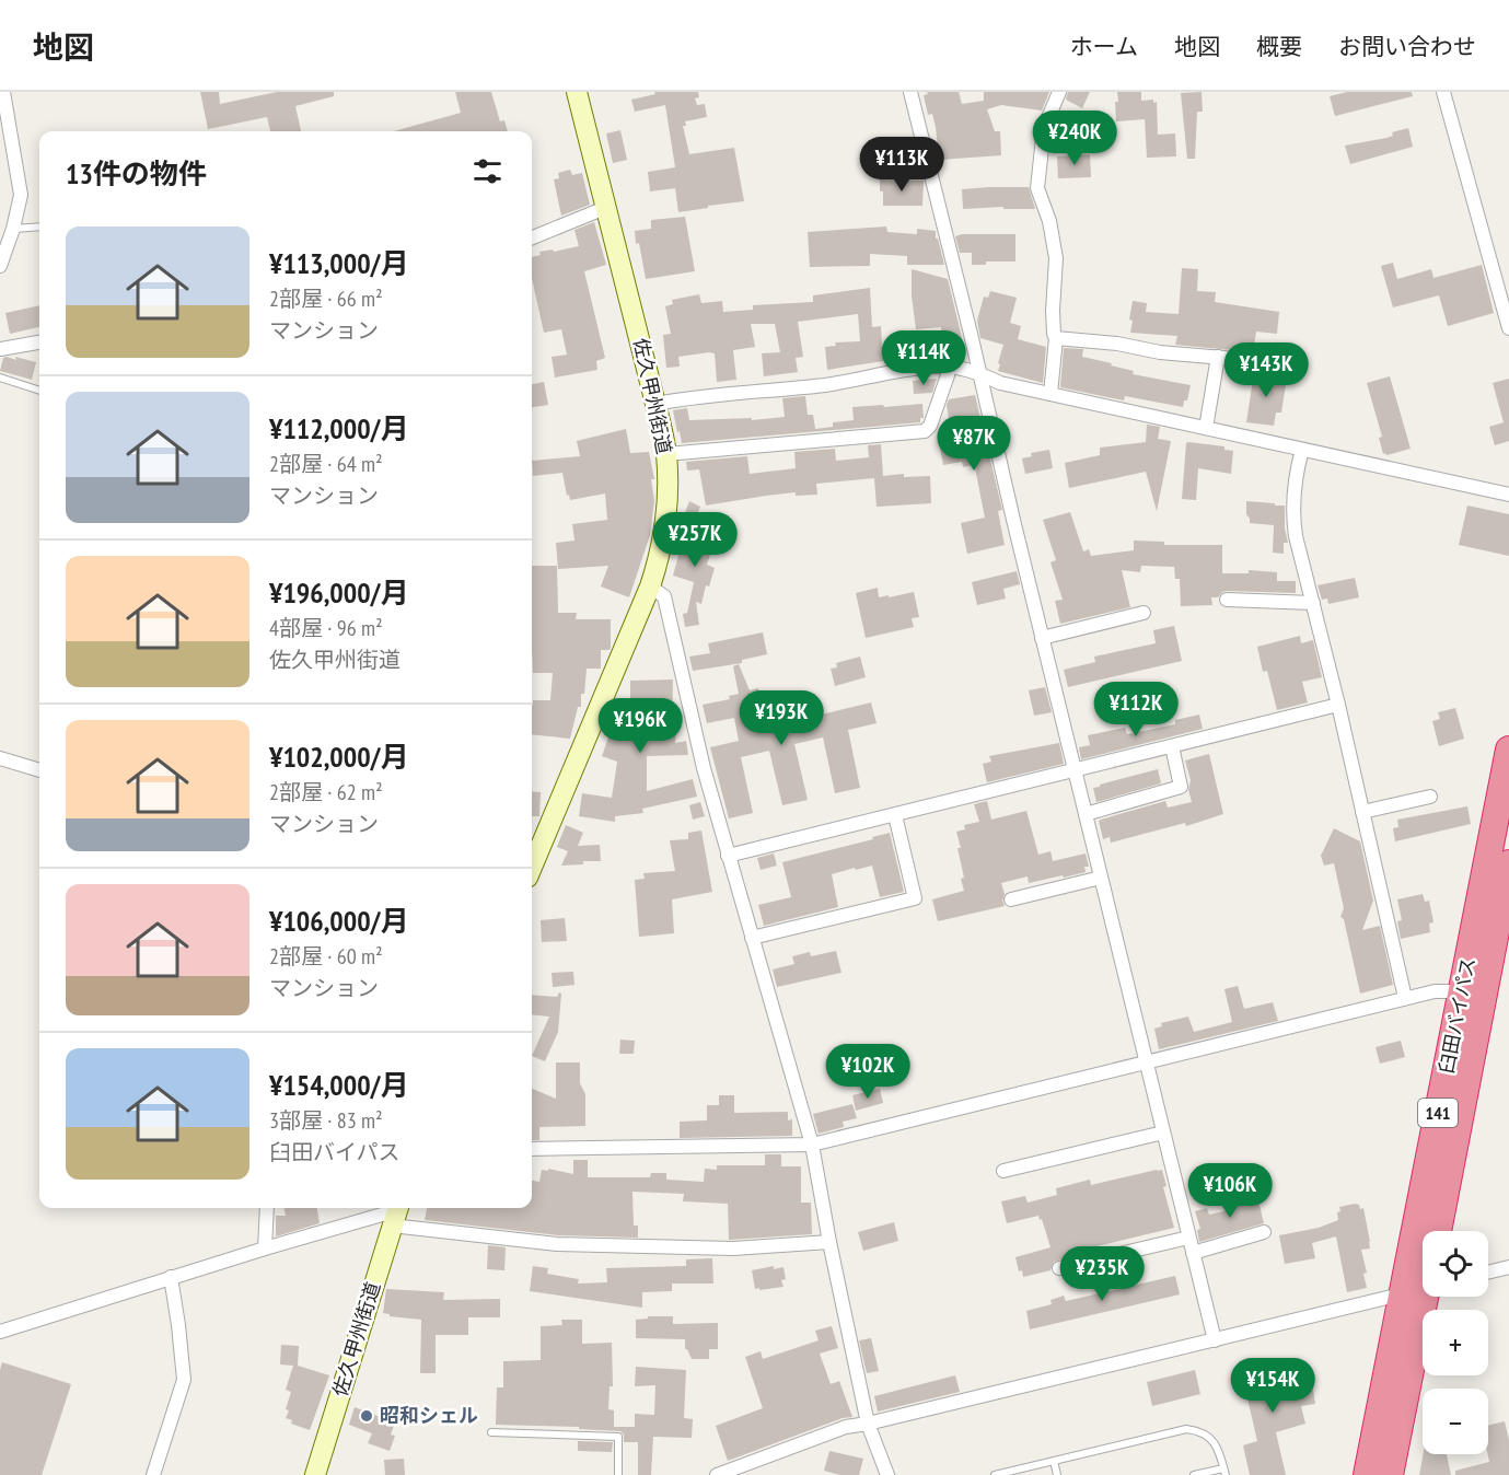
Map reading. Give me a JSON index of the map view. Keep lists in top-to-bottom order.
{
  "streets": {
    "highway": ["臼田バイパス", "141"],
    "street": ["佐久甲州街道"]
  },
  "places": ["昭和シェル"],
  "page": {
    "header": "地図",
    "nav": [
      "ホーム",
      "地図",
      "概要",
      "お問い合わせ"
    ],
    "price": [
      "¥240K",
      "¥113K",
      "¥114K",
      "¥143K",
      "¥87K",
      "¥257K",
      "¥112K",
      "¥193K",
      "¥196K",
      "¥102K",
      "¥106K",
      "¥235K",
      "¥154K"
    ],
    "heading": "13件の物件",
    "list": [
      {
        "name": "¥113,000/月",
        "note": "2部屋 · 66 m² · マンション"
      },
      {
        "name": "¥112,000/月",
        "note": "2部屋 · 64 m² · マンション"
      },
      {
        "name": "¥196,000/月",
        "note": "4部屋 · 96 m² · 佐久甲州街道"
      },
      {
        "name": "¥102,000/月",
        "note": "2部屋 · 62 m² · マンション"
      },
      {
        "name": "¥106,000/月",
        "note": "2部屋 · 60 m² · マンション"
      },
      {
        "name": "¥154,000/月",
        "note": "3部屋 · 83 m² · 臼田バイパス"
      }
    ],
    "map_buttons": ["+", "−"]
  }
}
